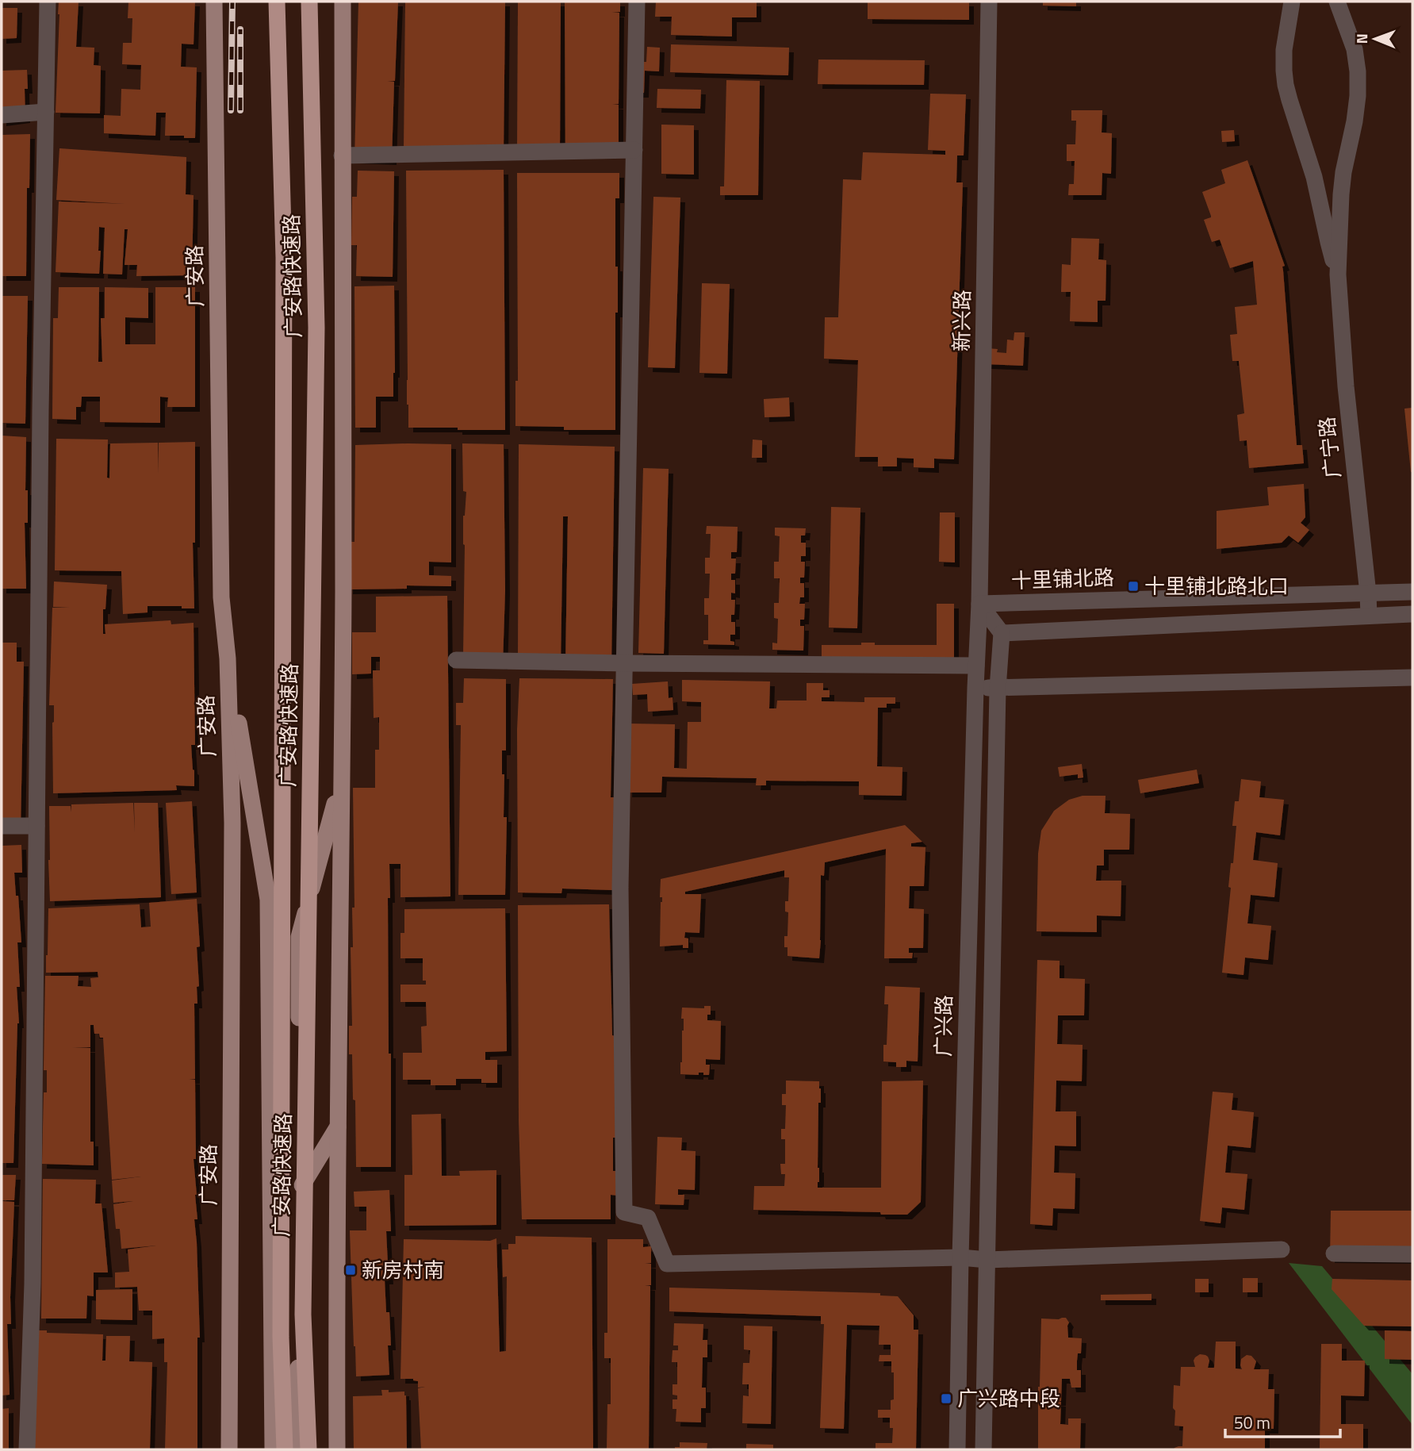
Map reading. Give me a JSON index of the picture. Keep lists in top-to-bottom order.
{
  "streets": {
    "highway": ["广安路快速路"],
    "main road": ["广安路"],
    "street": [
      "新兴路",
      "广宁路",
      "十里铺北路",
      "广兴路"
    ]
  },
  "crossings": [
    ["新兴路", "十里铺北路"],
    ["新兴路", "广兴路"],
    ["广宁路", "十里铺北路"],
    ["十里铺北路", "广兴路"]
  ],
  "places": {
    "transit": ["十里铺北路北口", "新房村南", "广兴路中段"]
  },
  "scale_bar": "50 m",
  "north": "left"
}
